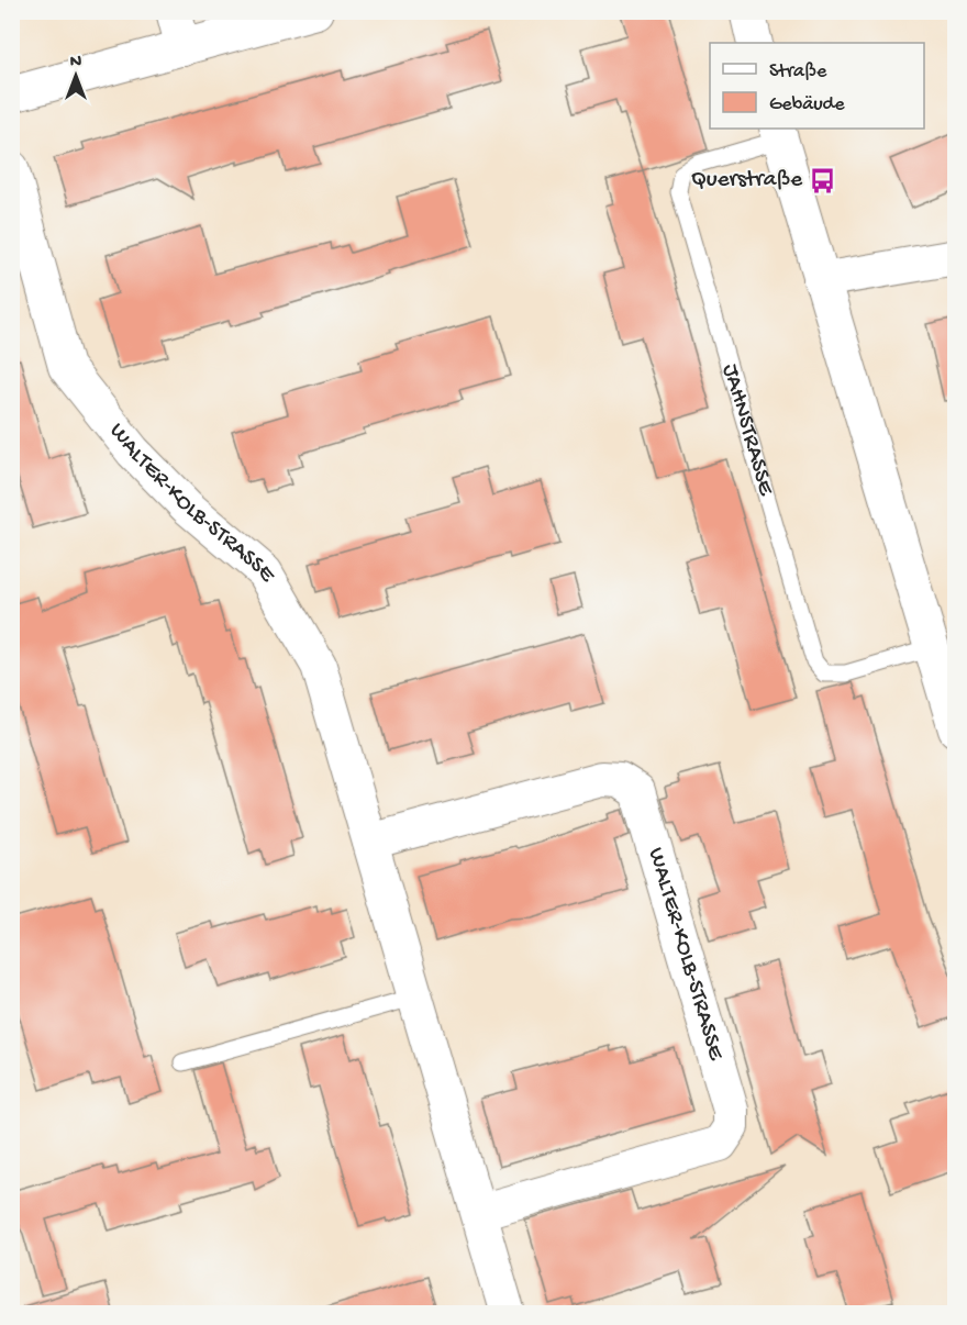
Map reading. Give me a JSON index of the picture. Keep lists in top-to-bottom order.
{
  "streets": {
    "street": ["JAHNSTRASSE", "WALTER-KOLB-STRASSE"]
  },
  "places": {
    "bus stop": ["Querstraße"]
  },
  "legend": ["Straße", "Gebäude"],
  "north": "top"
}
